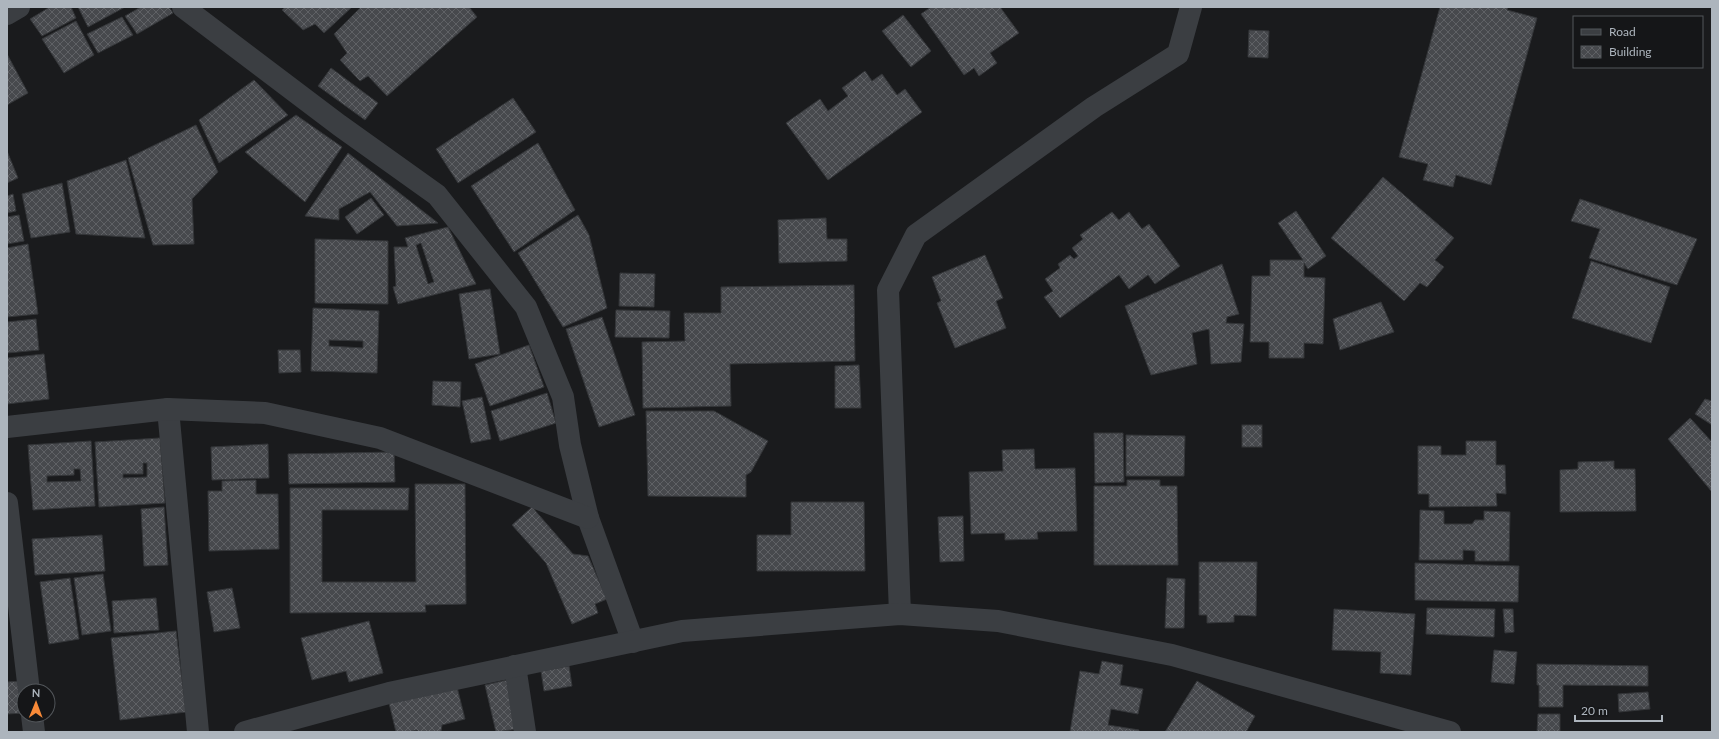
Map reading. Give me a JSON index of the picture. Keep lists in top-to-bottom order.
{
  "legend": ["Road", "Building"],
  "scale_bar": "20 m",
  "north": "top"
}
